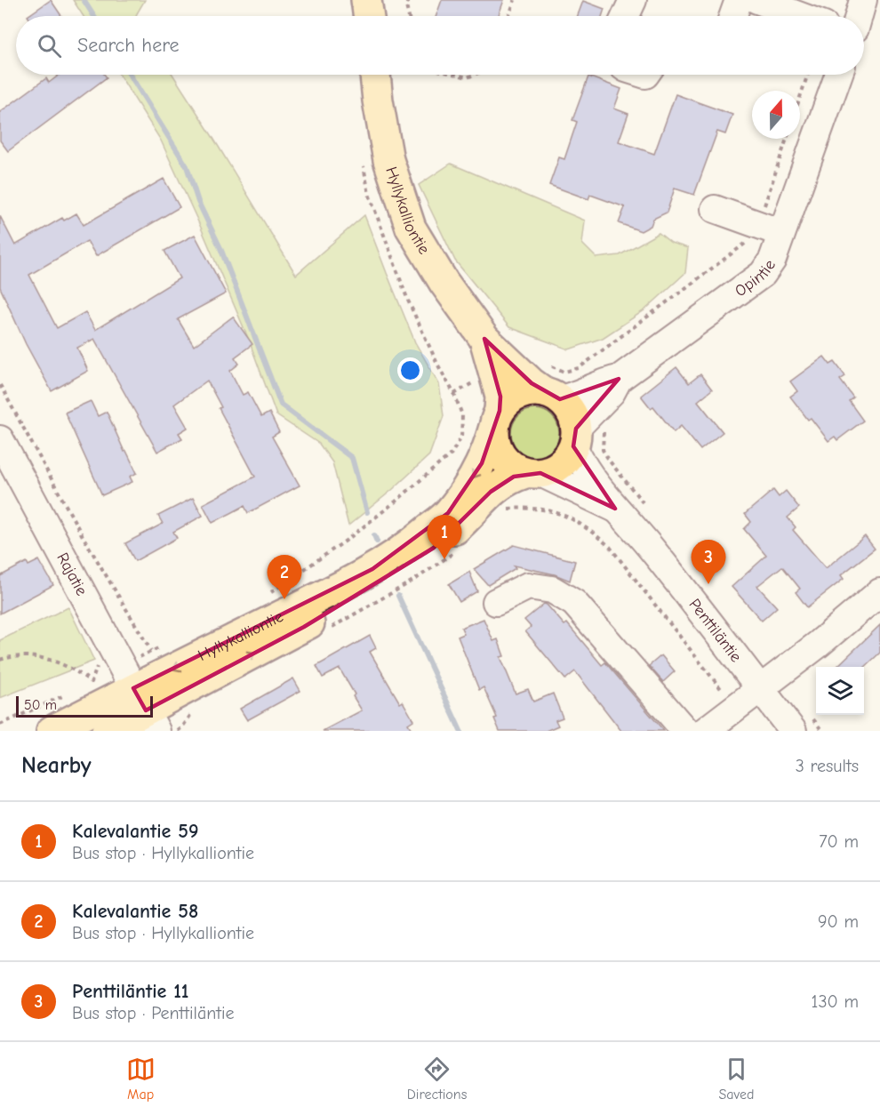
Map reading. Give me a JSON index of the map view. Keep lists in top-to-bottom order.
{
  "streets": {
    "main road": ["Hyllykalliontie"],
    "street": ["Opintie", "Rajatie", "Penttiläntie"]
  },
  "crossings": [
    ["Hyllykalliontie", "Opintie"],
    ["Hyllykalliontie", "Rajatie"],
    ["Hyllykalliontie", "Penttiläntie"],
    ["Opintie", "Penttiläntie"]
  ],
  "scale_bar": "50 m",
  "north": "top",
  "page": {
    "search": "Search here",
    "pins": ["1", "3", "2"],
    "scale": "50 m",
    "heading": ["Nearby", "3 results"],
    "list": [
      {
        "mark": "1",
        "name": "Kalevalantie 59",
        "note": "Bus stop · Hyllykalliontie",
        "value": "70 m"
      },
      {
        "mark": "2",
        "name": "Kalevalantie 58",
        "note": "Bus stop · Hyllykalliontie",
        "value": "90 m"
      },
      {
        "mark": "3",
        "name": "Penttiläntie 11",
        "note": "Bus stop · Penttiläntie",
        "value": "130 m"
      }
    ],
    "nav": ["Map", "Directions", "Saved"]
  }
}
